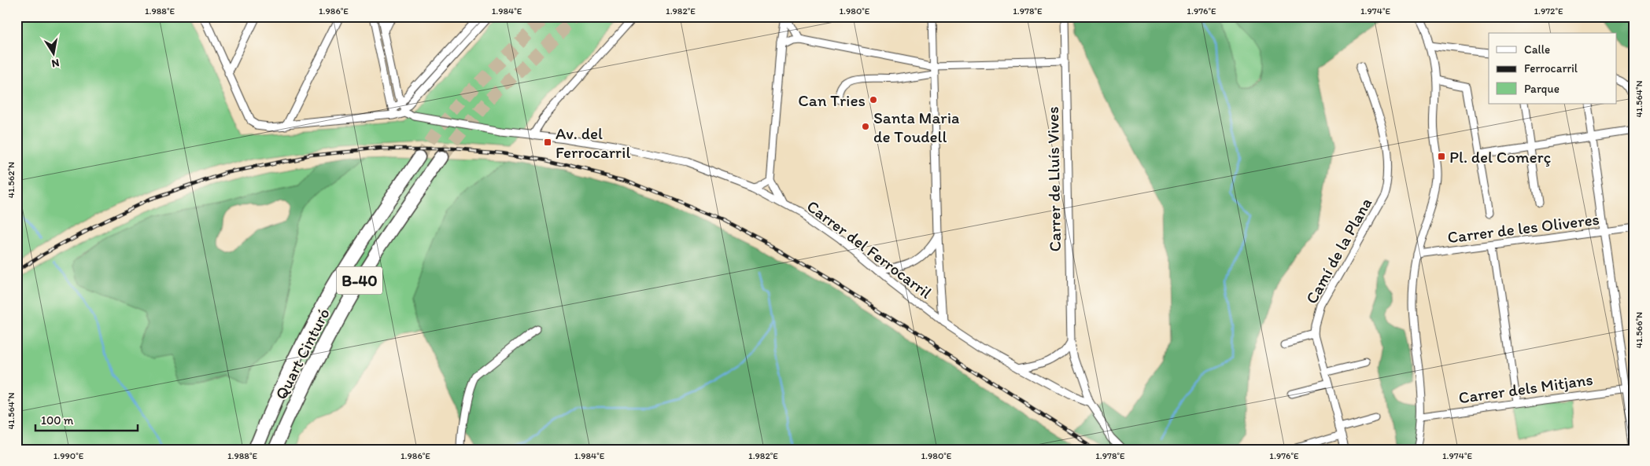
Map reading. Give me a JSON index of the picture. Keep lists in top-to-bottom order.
{
  "streets": {
    "highway": ["B-40", "Quart Cinturó"],
    "street": [
      "Carrer de Lluís Vives",
      "Carrer de les Oliveres",
      "Carrer del Ferrocarril",
      "Camí de la Plana",
      "Carrer dels Mitjans"
    ]
  },
  "crossings": [
    ["Carrer de Lluís Vives", "Carrer del Ferrocarril"]
  ],
  "places": {
    "other": ["Can Tries", "Santa Maria de Toudell"],
    "transit": ["Av. del Ferrocarril", "Pl. del Comerç"]
  },
  "legend": ["Calle", "Ferrocarril", "Parque"],
  "scale_bar": "100 m",
  "north": "bottom",
  "coordinates": [
    "1.988°E",
    "1.986°E",
    "1.984°E",
    "1.982°E",
    "1.980°E",
    "1.978°E",
    "1.976°E",
    "1.974°E",
    "1.972°E",
    "41.564°N",
    "41.562°N",
    "41.566°N",
    "1.990°E"
  ]
}
